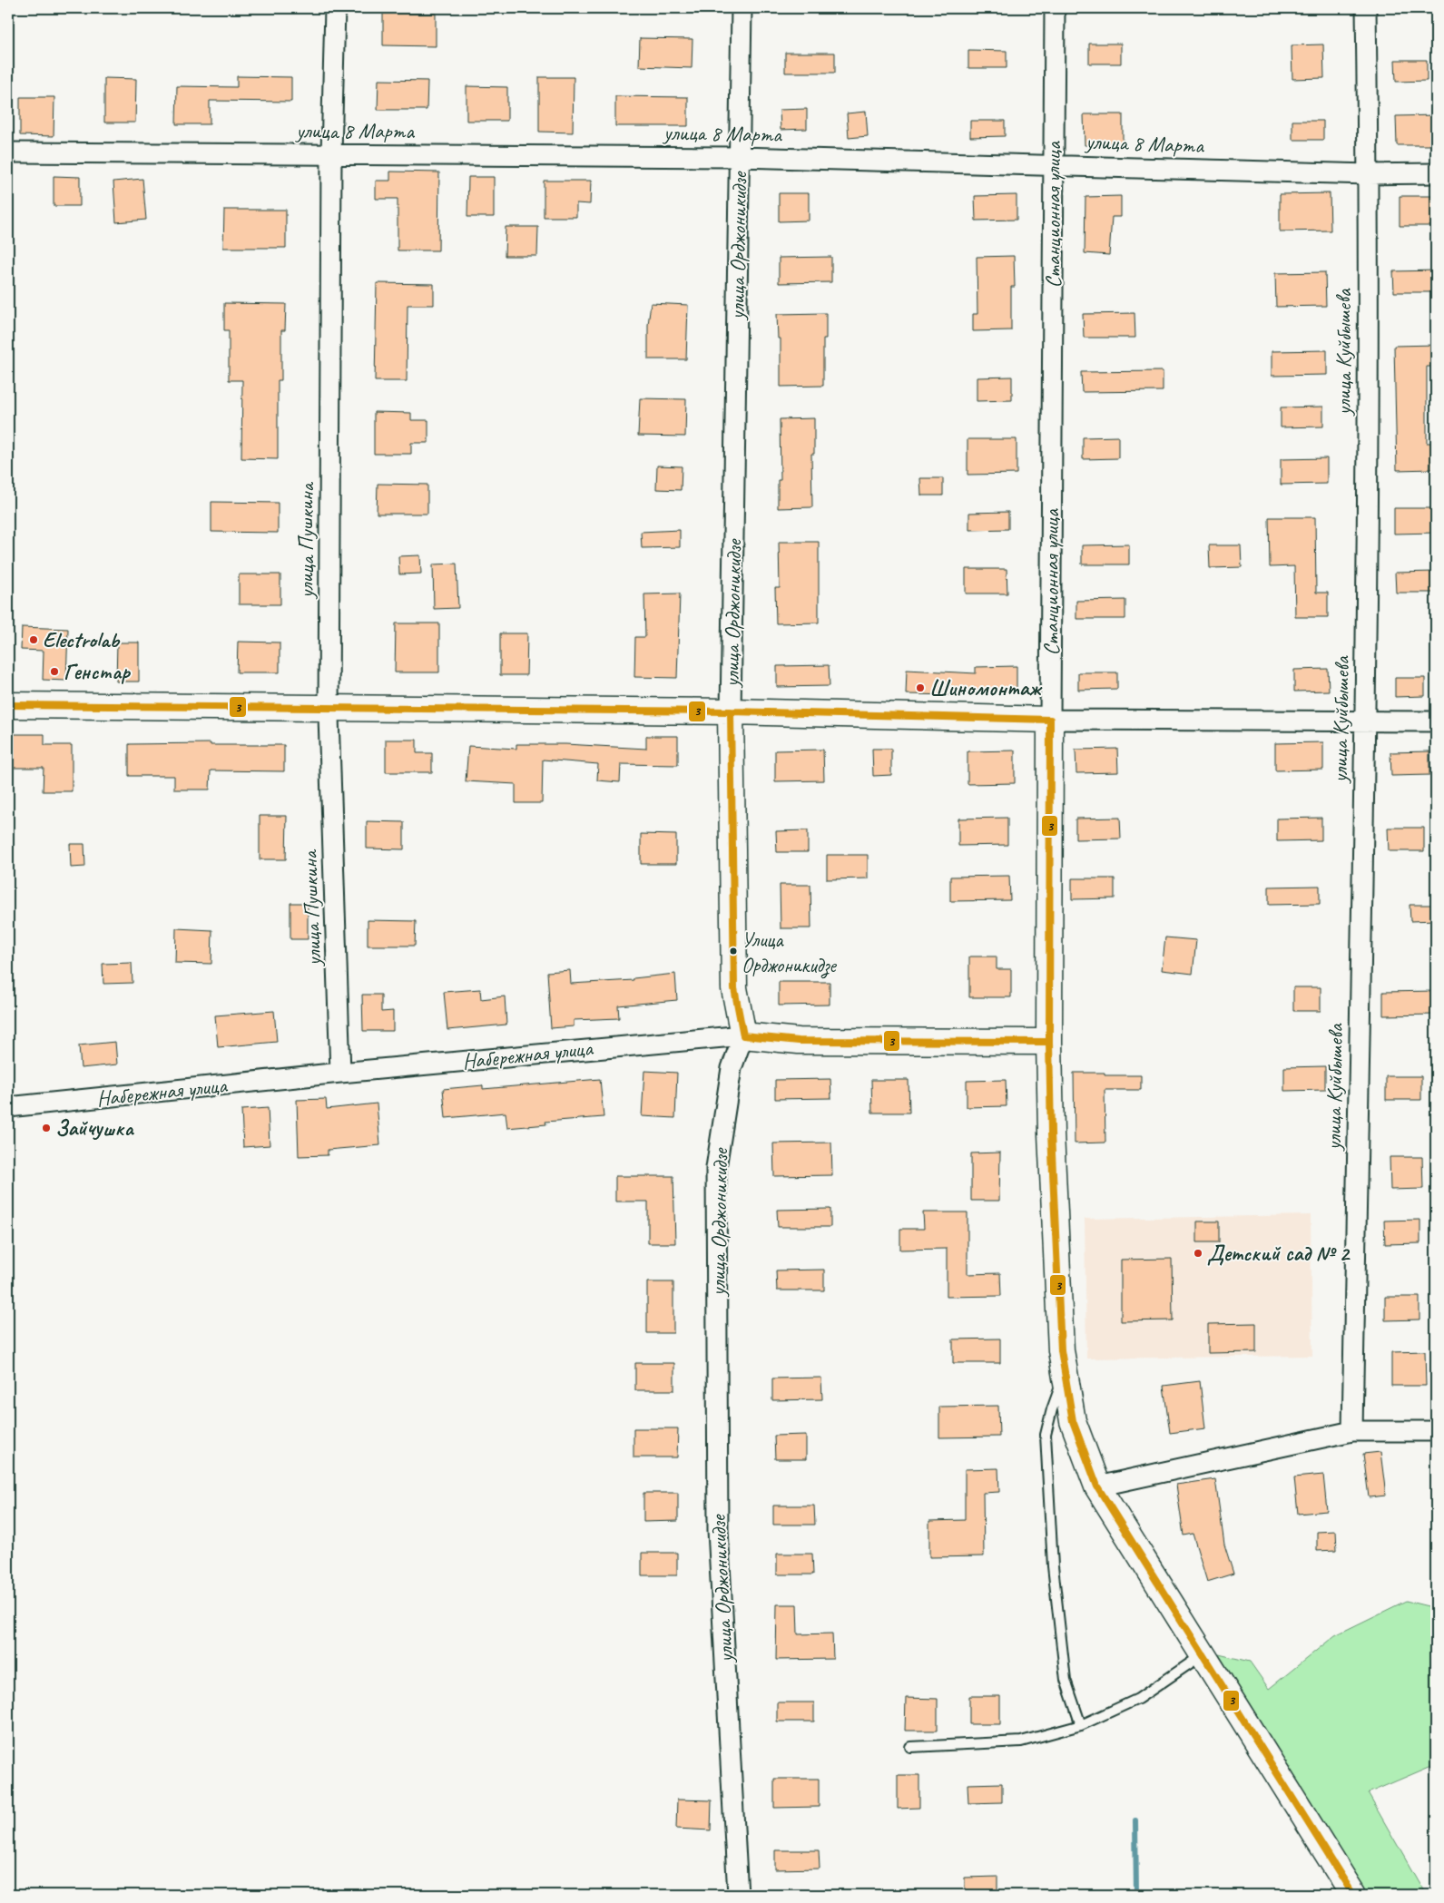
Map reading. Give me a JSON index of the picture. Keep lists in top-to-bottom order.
{
  "streets": {
    "main road": ["Станционная улица", "улица Орджоникидзе", "Набережная улица"],
    "street": ["улица 8 Марта", "улица Куйбышева", "улица Пушкина"]
  },
  "crossings": [
    ["улица 8 Марта", "Станционная улица"],
    ["улица 8 Марта", "улица Орджоникидзе"],
    ["улица 8 Марта", "улица Куйбышева"],
    ["улица 8 Марта", "улица Пушкина"],
    ["Станционная улица", "Набережная улица"],
    ["улица Орджоникидзе", "Набережная улица"],
    ["улица Пушкина", "Набережная улица"]
  ],
  "places": [
    "Electrolab",
    "Генстар",
    "Шиномонтаж",
    "Улица Орджоникидзе",
    "Зайчушка",
    "Детский сад № 2"
  ],
  "lines": ["transit line 3"]
}
